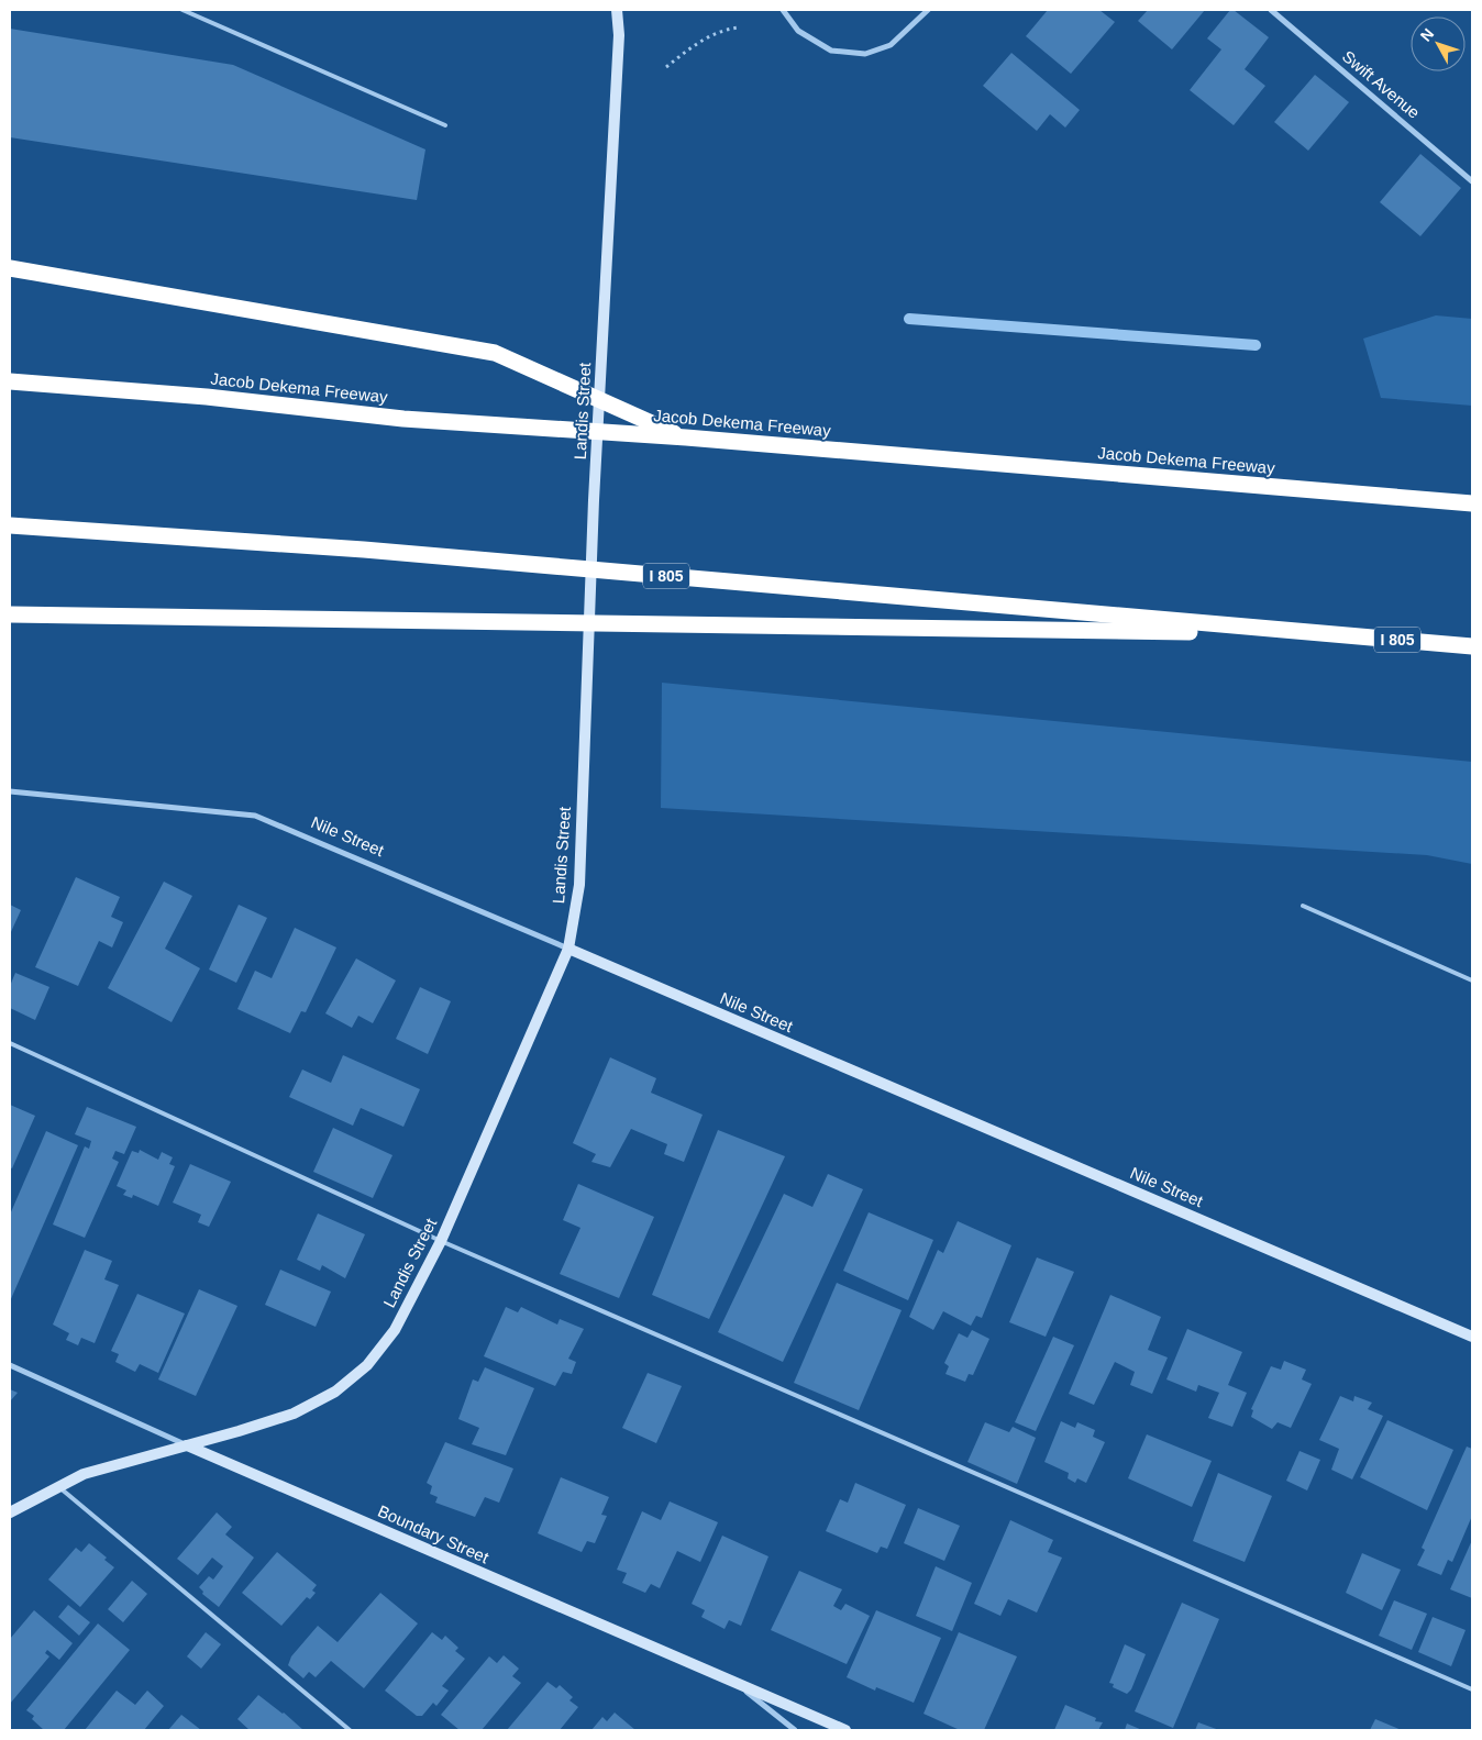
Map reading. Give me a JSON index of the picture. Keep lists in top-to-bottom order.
{
  "streets": {
    "highway": ["Jacob Dekema Freeway", "I 805"],
    "main road": ["Landis Street", "Nile Street", "Boundary Street"],
    "street": ["Swift Avenue"]
  },
  "crossings": [
    ["Landis Street", "Nile Street"],
    ["Landis Street", "Boundary Street"]
  ],
  "north": "top left"
}
